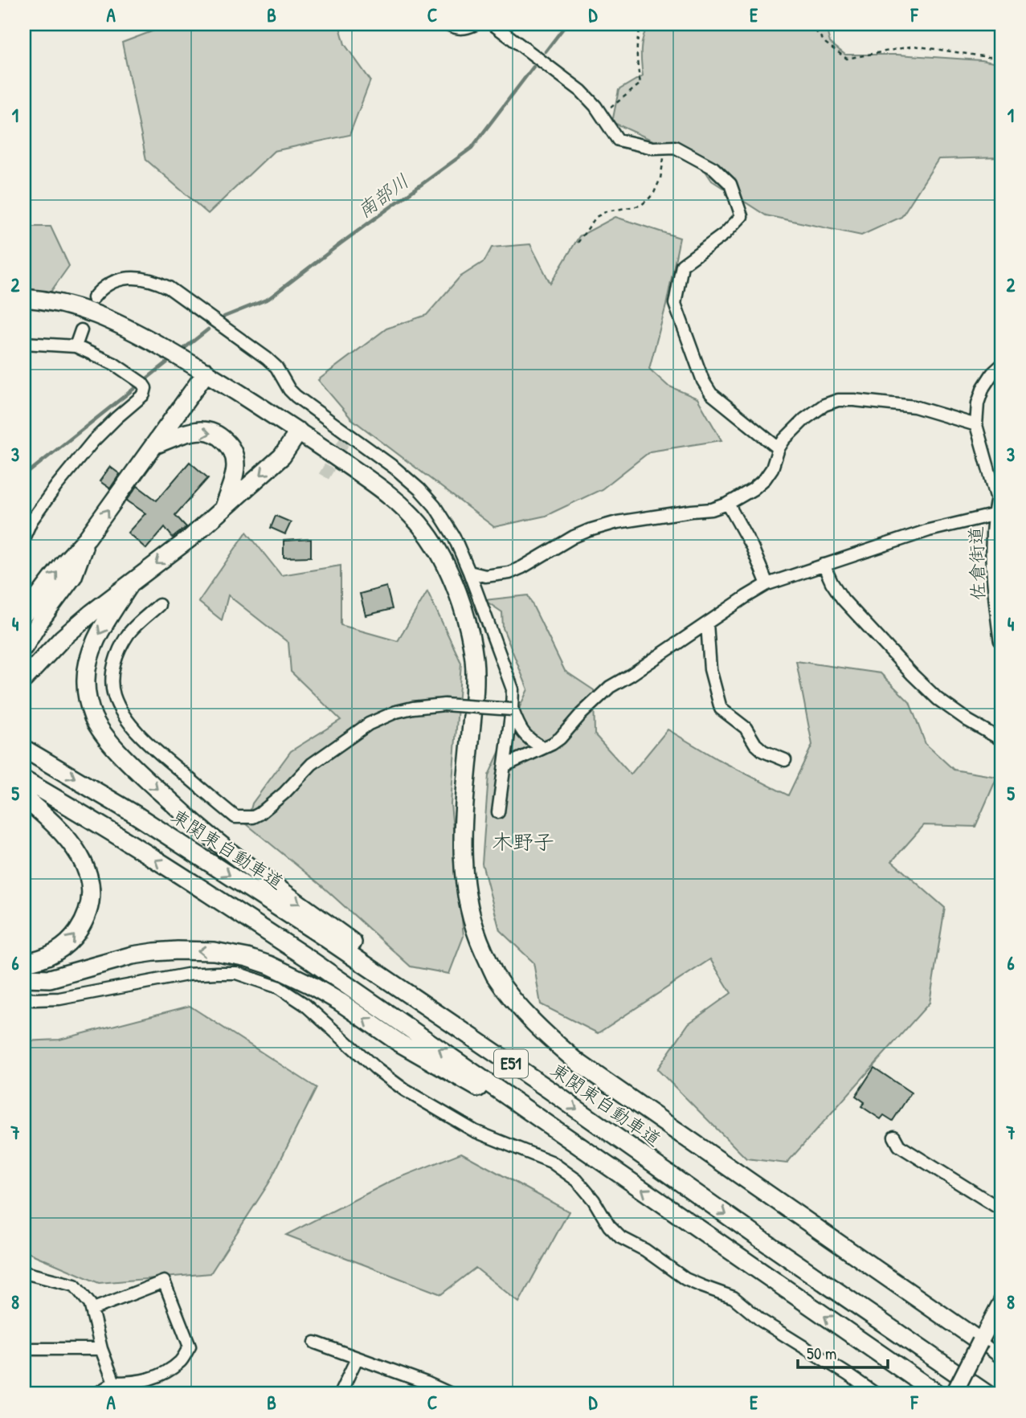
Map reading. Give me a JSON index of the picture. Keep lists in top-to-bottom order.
{
  "streets": {
    "highway": ["東関東自動車道", "E51"],
    "main road": ["佐倉街道"]
  },
  "districts": ["木野子"],
  "water": ["南部川"],
  "scale_bar": "50 m",
  "grid": {
    "columns": [
      "A",
      "B",
      "C",
      "D",
      "E",
      "F"
    ],
    "rows": [
      "1",
      "2",
      "3",
      "4",
      "5",
      "6",
      "7",
      "8"
    ]
  }
}
